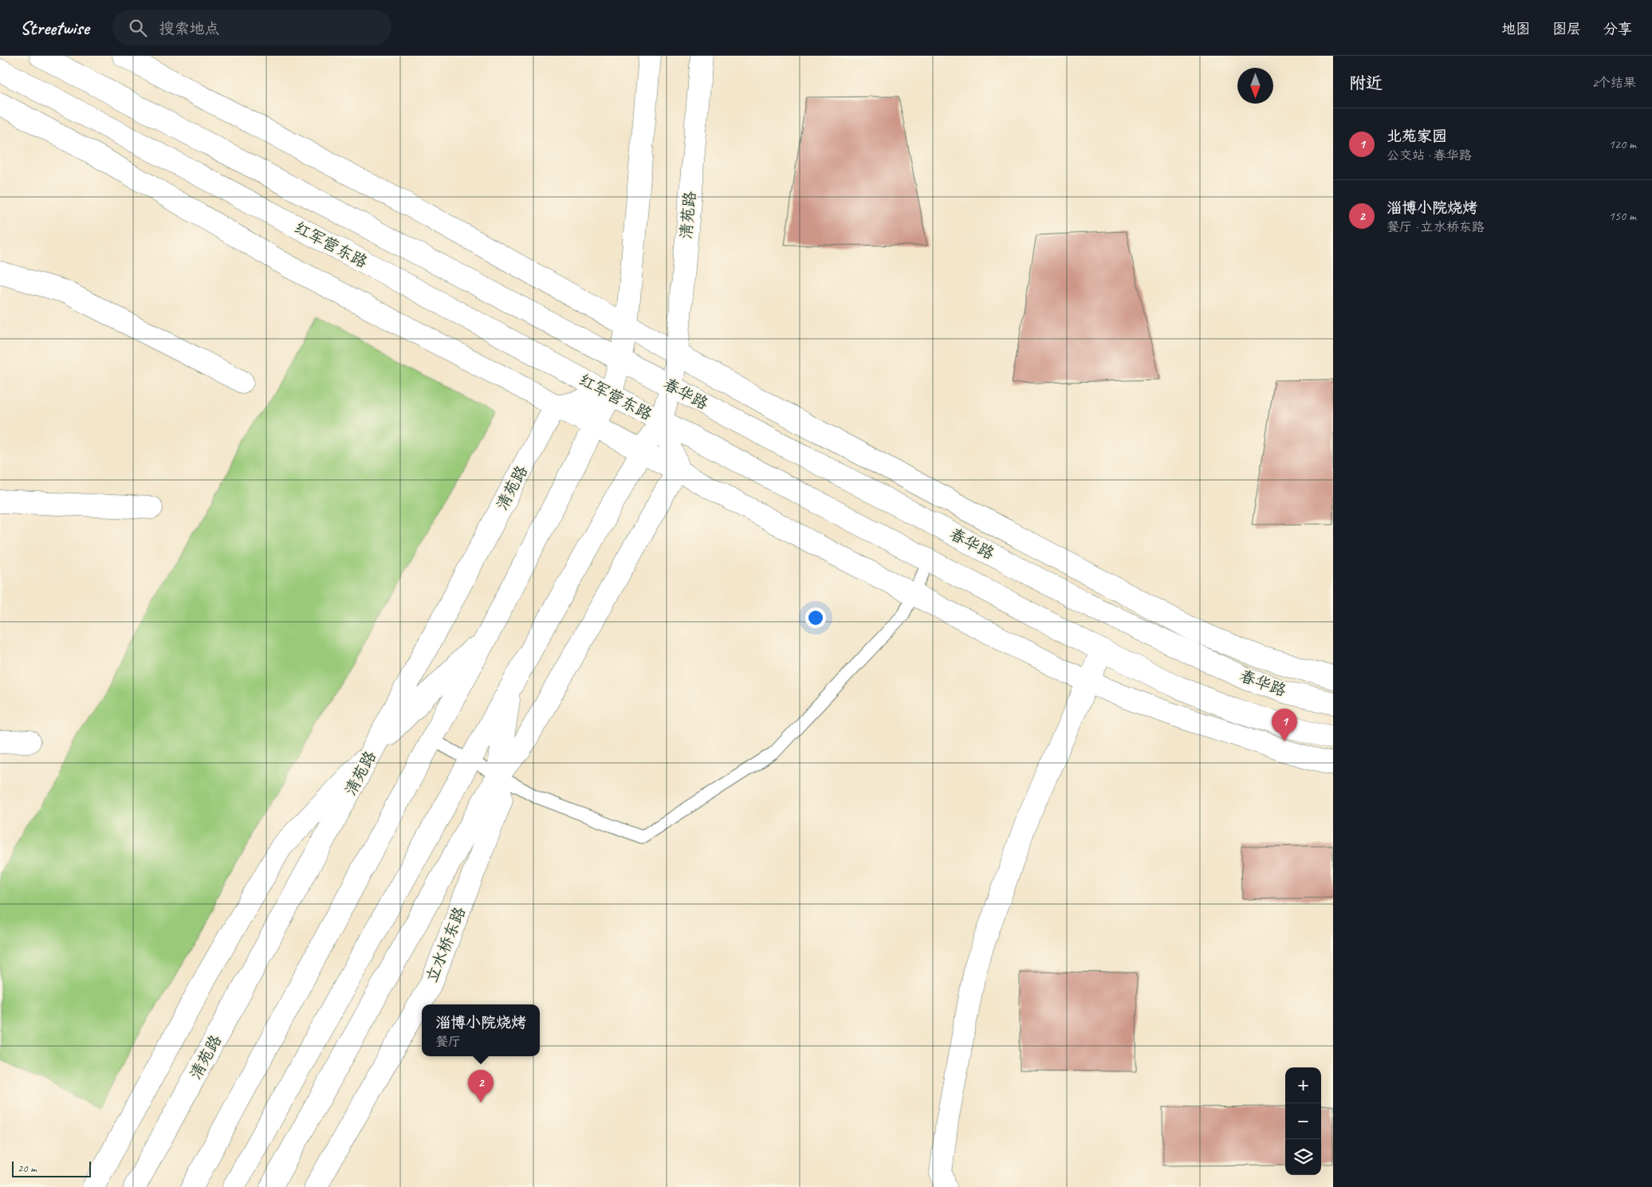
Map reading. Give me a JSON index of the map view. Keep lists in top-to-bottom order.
{
  "streets": {
    "street": [
      "清苑路",
      "红军营东路",
      "春华路",
      "立水桥东路"
    ]
  },
  "crossings": [
    ["清苑路", "红军营东路"],
    ["清苑路", "春华路"],
    ["红军营东路", "春华路"]
  ],
  "scale_bar": "20 m",
  "north": "bottom",
  "page": {
    "header": "Streetwise",
    "search": "搜索地点",
    "nav": ["地图", "图层", "分享"],
    "heading": ["附近", "2个结果"],
    "list": [
      {
        "mark": "1",
        "name": "北苑家园",
        "note": "公交站 · 春华路",
        "value": "120 m"
      },
      {
        "mark": "2",
        "name": "淄博小院烧烤",
        "note": "餐厅 · 立水桥东路",
        "value": "150 m"
      }
    ],
    "pins": ["1", "2"],
    "popup": ["淄博小院烧烤", "餐厅"],
    "map_buttons": ["+", "−"],
    "scale": "20 m"
  }
}
